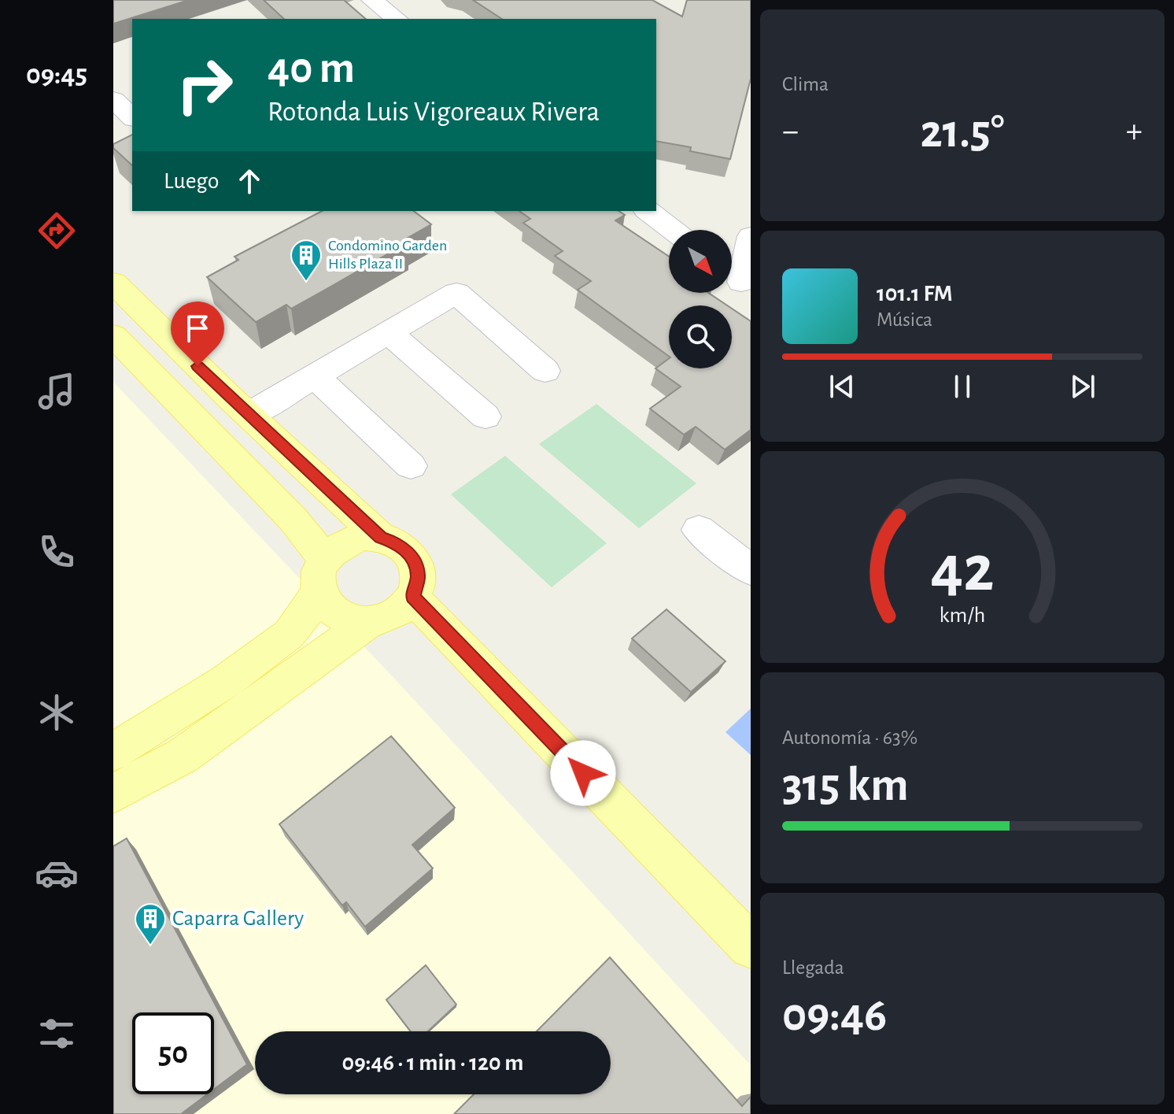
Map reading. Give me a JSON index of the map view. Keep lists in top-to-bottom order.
{
  "places": {
    "building": ["Condomino Garden Hills Plaza II", "Caparra Gallery"]
  },
  "north": "bottom right",
  "page": {
    "tabs": "09:45",
    "tile": [
      "Clima",
      ["Autonomía · 63%", "315 km"],
      ["Llegada", "09:46"]
    ],
    "turn": ["40 m", "Rotonda Luis Vigoreaux Rivera"],
    "heat": ["−", "21.5°", "+"],
    "then": "Luego",
    "song": ["101.1 FM", "Música"],
    "limit": "50",
    "trip": "09:46 · 1 min · 120 m",
    "gauge": ["42", "km/h"]
  }
}
